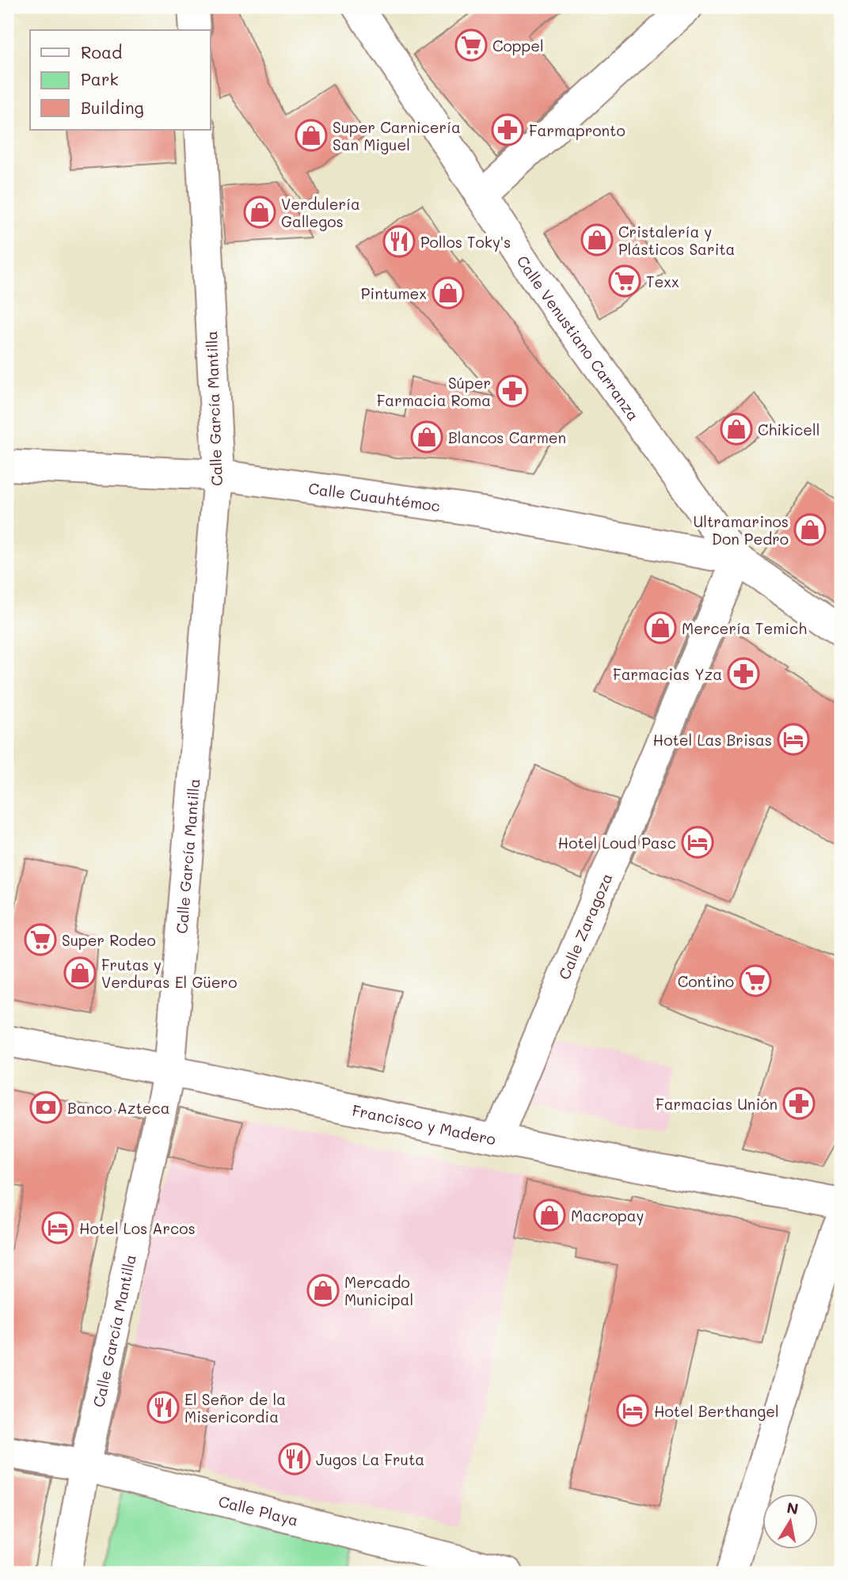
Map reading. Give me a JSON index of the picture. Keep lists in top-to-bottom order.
{
  "streets": {
    "street": [
      "Calle Venustiano Carranza",
      "Calle García Mantilla",
      "Calle Cuauhtémoc",
      "Calle Zaragoza",
      "Francisco y Madero",
      "Calle Playa"
    ]
  },
  "crossings": [
    ["Calle Venustiano Carranza", "Calle Cuauhtémoc"],
    ["Calle Venustiano Carranza", "Calle Zaragoza"],
    ["Calle García Mantilla", "Calle Cuauhtémoc"],
    ["Calle García Mantilla", "Francisco y Madero"],
    ["Calle García Mantilla", "Calle Playa"],
    ["Calle Cuauhtémoc", "Calle Zaragoza"],
    ["Calle Zaragoza", "Francisco y Madero"]
  ],
  "places": {
    "supermarket": [
      "Coppel",
      "Texx",
      "Super Rodeo",
      "Contino"
    ],
    "pharmacy": [
      "Farmapronto",
      "Súper Farmacia Roma",
      "Farmacias Yza",
      "Farmacias Unión"
    ],
    "shop": [
      "Super Carnicería San Miguel",
      "Verdulería Gallegos",
      "Cristalería y Plásticos Sarita",
      "Pintumex",
      "Chikicell",
      "Blancos Carmen",
      "Ultramarinos Don Pedro",
      "Mercería Temich",
      "Frutas y Verduras El Güero",
      "Macropay",
      "Mercado Municipal"
    ],
    "restaurant": ["Pollos Toky's", "El Señor de la Misericordia", "Jugos La Fruta"],
    "hotel": [
      "Hotel Las Brisas",
      "Hotel Loud Pasc",
      "Hotel Los Arcos",
      "Hotel Berthangel"
    ],
    "bank": ["Banco Azteca"]
  },
  "legend": ["Road", "Park", "Building"],
  "north": "top"
}
